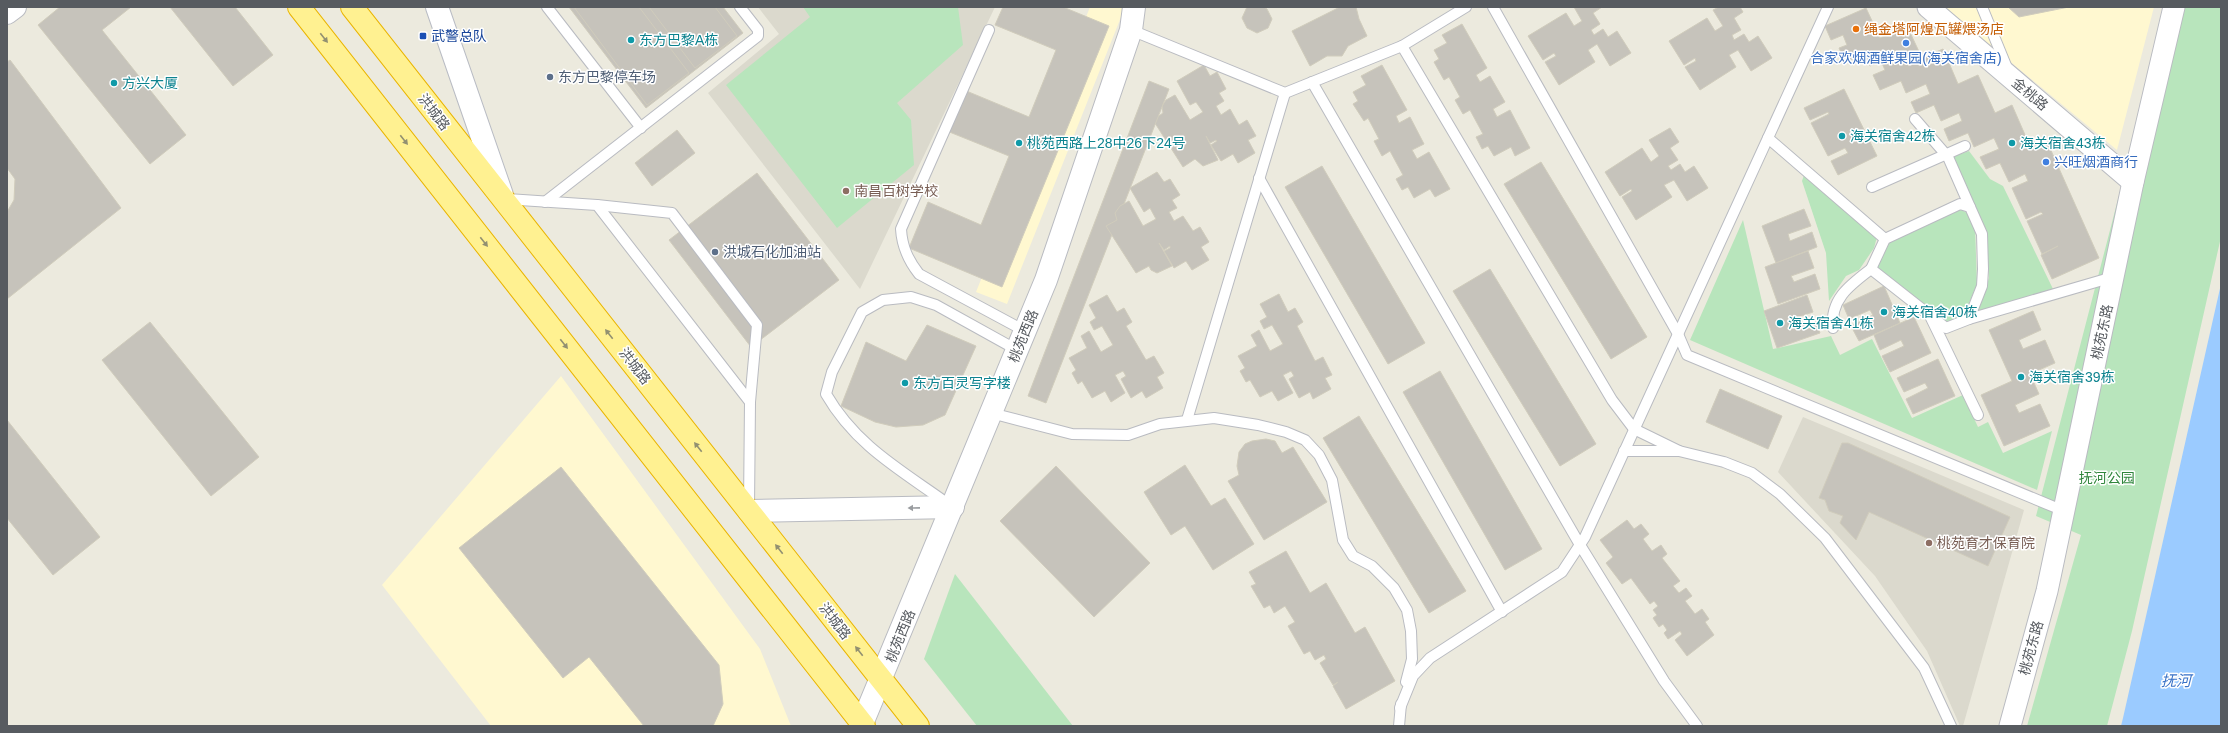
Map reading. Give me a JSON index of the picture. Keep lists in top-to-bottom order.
{
  "streets": {
    "highway": ["洪城路"],
    "street": ["金桃路", "桃苑东路", "桃苑西路"]
  },
  "crossings": [
    ["金桃路", "桃苑东路"],
    ["洪城路", "桃苑西路"]
  ],
  "water": ["抚河"],
  "parks": ["抚河公园"],
  "places": {
    "other": [
      "绳金塔阿煌瓦罐煨汤店",
      "东方巴黎A栋",
      "合家欢烟酒鲜果园(海关宿舍店)",
      "东方巴黎停车场",
      "方兴大厦",
      "海关宿舍42栋",
      "桃苑西路上28中26下24号",
      "海关宿舍43栋",
      "兴旺烟酒商行",
      "南昌百树学校",
      "洪城石化加油站",
      "海关宿舍40栋",
      "海关宿舍41栋",
      "海关宿舍39栋",
      "东方百灵写字楼",
      "桃苑育才保育院"
    ],
    "transit": ["武警总队"]
  }
}
